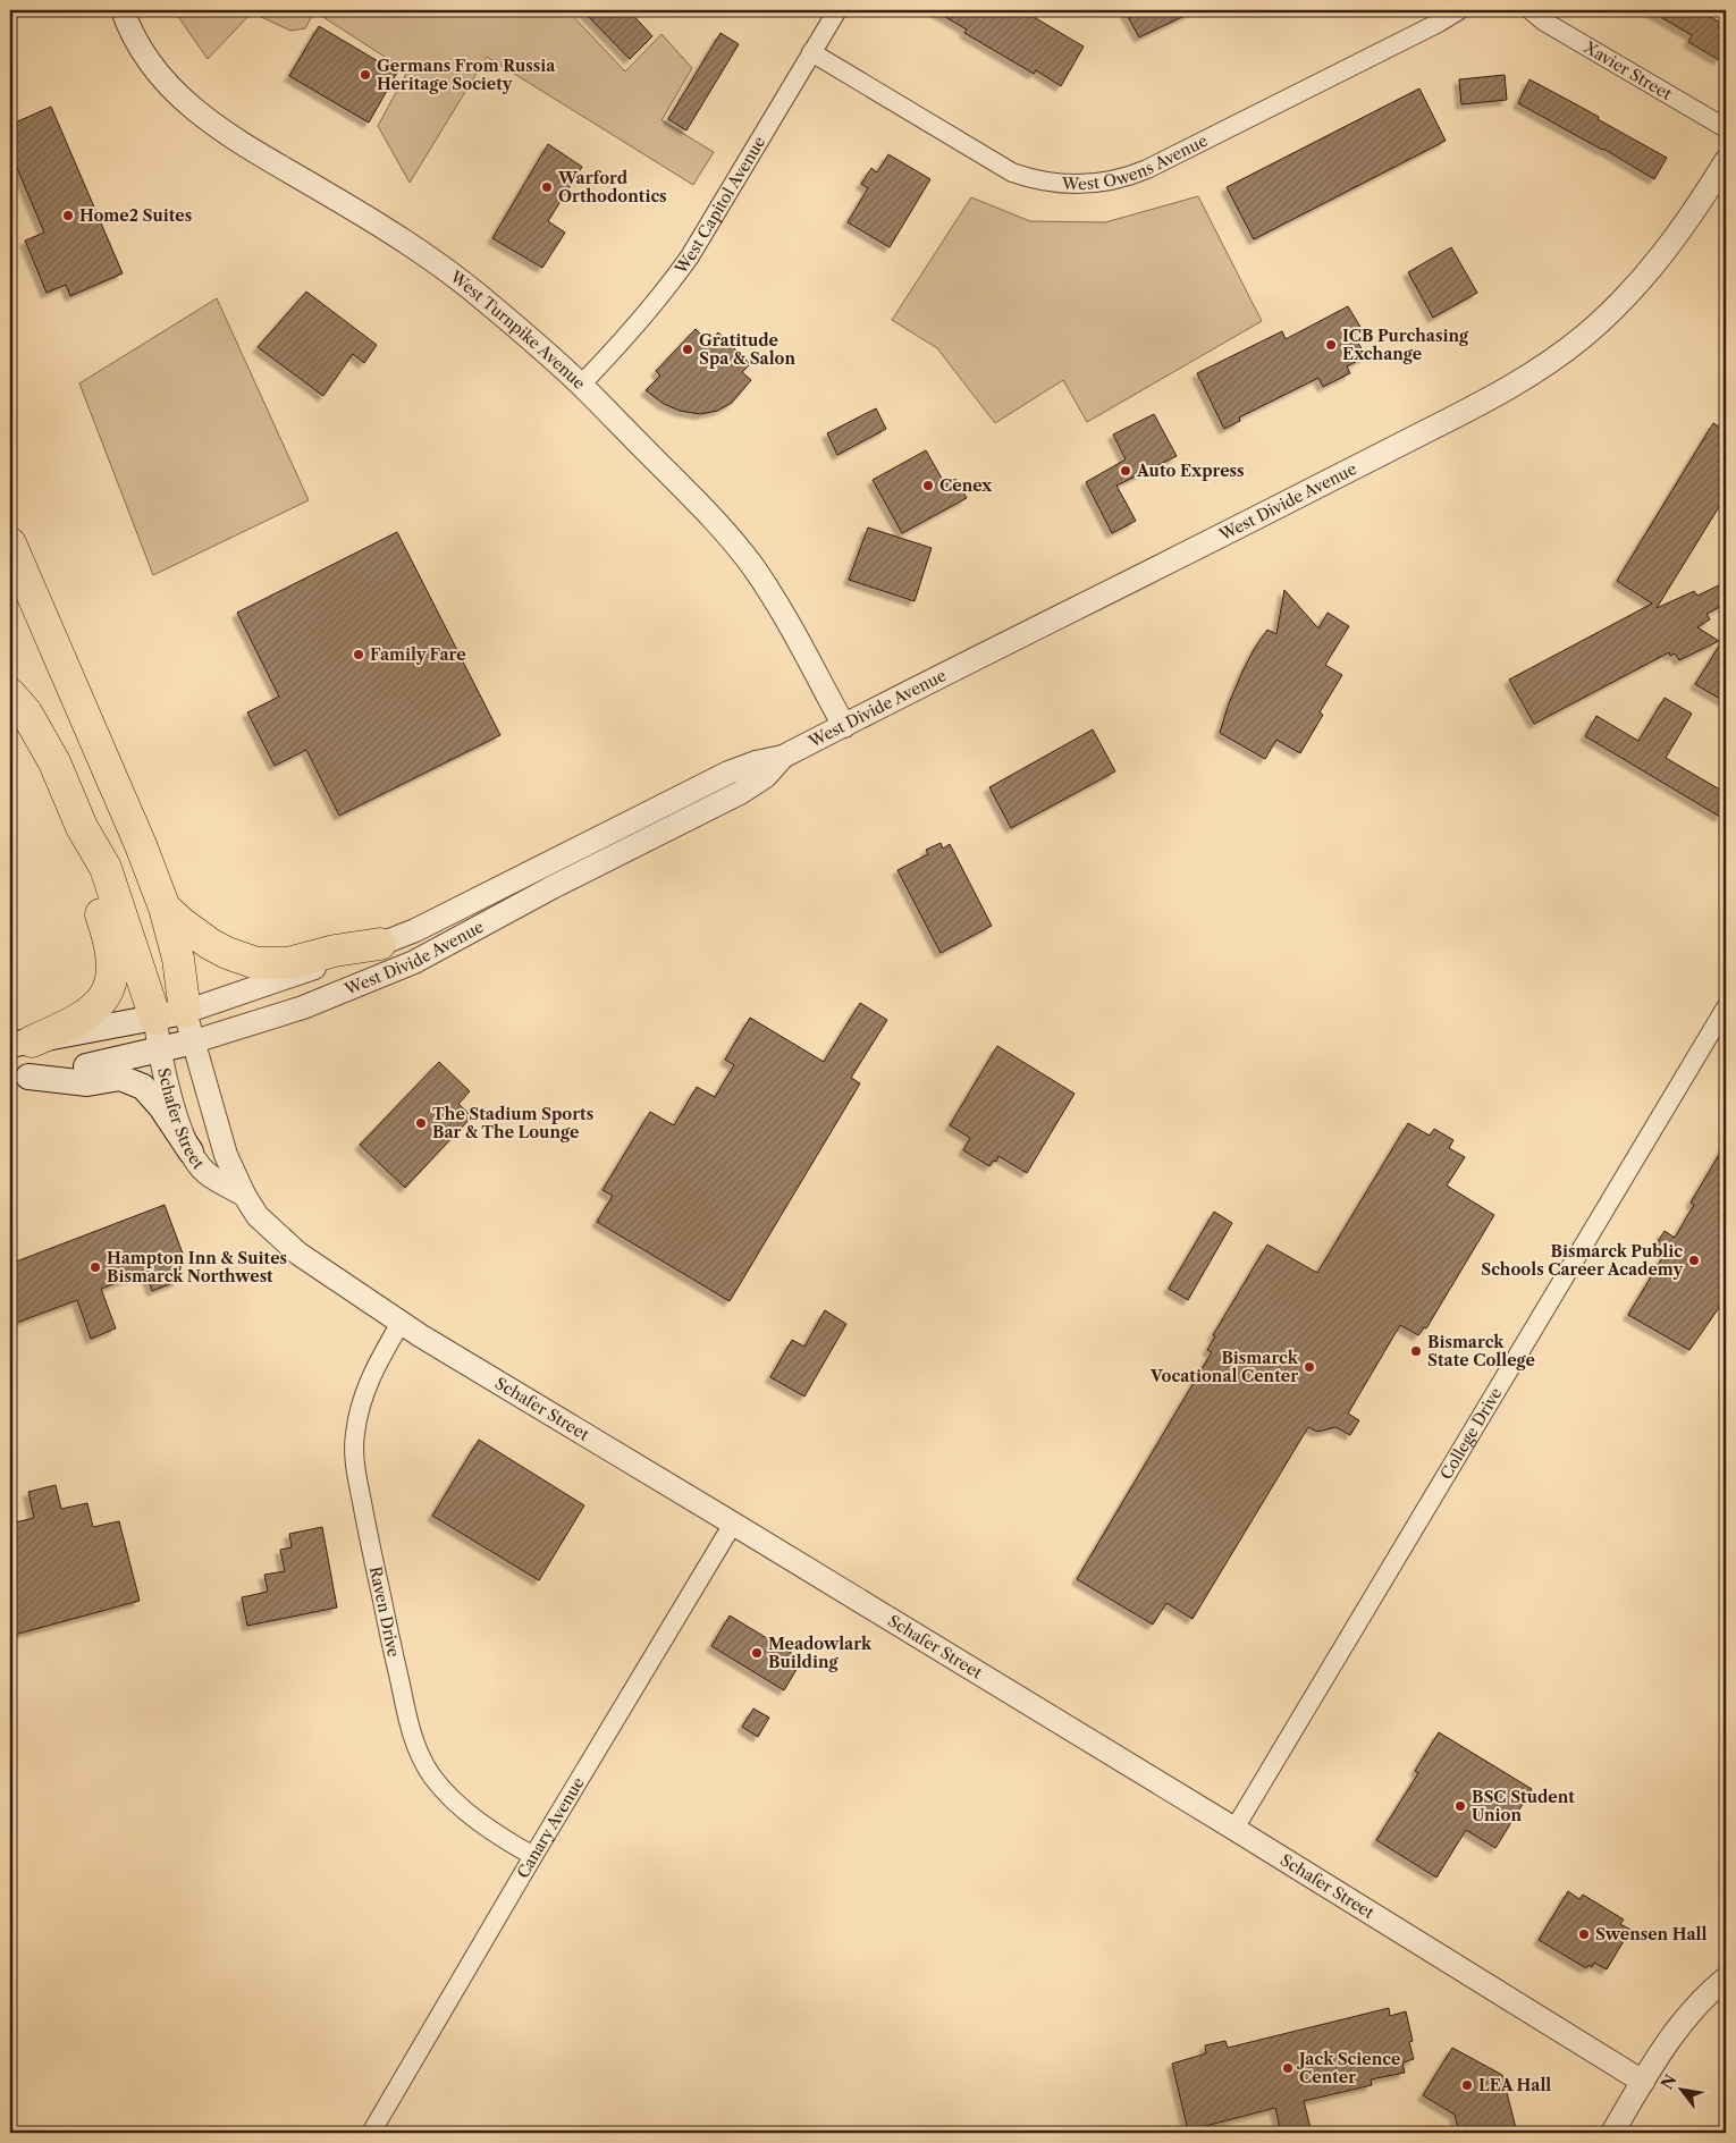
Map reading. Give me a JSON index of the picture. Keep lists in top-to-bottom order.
{
  "streets": {
    "main road": ["West Divide Avenue"],
    "street": [
      "Xavier Street",
      "West Owens Avenue",
      "West Capitol Avenue",
      "West Turnpike Avenue",
      "Schafer Street",
      "College Drive",
      "Raven Drive",
      "Canary Avenue"
    ]
  },
  "crossings": [
    ["West Owens Avenue", "West Capitol Avenue"],
    ["West Capitol Avenue", "West Turnpike Avenue"],
    ["West Turnpike Avenue", "West Divide Avenue"],
    ["West Divide Avenue", "Schafer Street"],
    ["Schafer Street", "College Drive"],
    ["Schafer Street", "Raven Drive"],
    ["Schafer Street", "Canary Avenue"],
    ["Raven Drive", "Canary Avenue"]
  ],
  "places": [
    "Germans From Russia Heritage Society",
    "Warford Orthodontics",
    "Home2 Suites",
    "ICB Purchasing Exchange",
    "Gratitude Spa & Salon",
    "Auto Express",
    "Cenex",
    "Family Fare",
    "The Stadium Sports Bar & The Lounge",
    "Bismarck Public Schools Career Academy",
    "Hampton Inn & Suites Bismarck Northwest",
    "Bismarck State College",
    "Bismarck Vocational Center",
    "Meadowlark Building",
    "BSC Student Union",
    "Swensen Hall",
    "Jack Science Center",
    "LEA Hall"
  ],
  "north": "top left"
}
